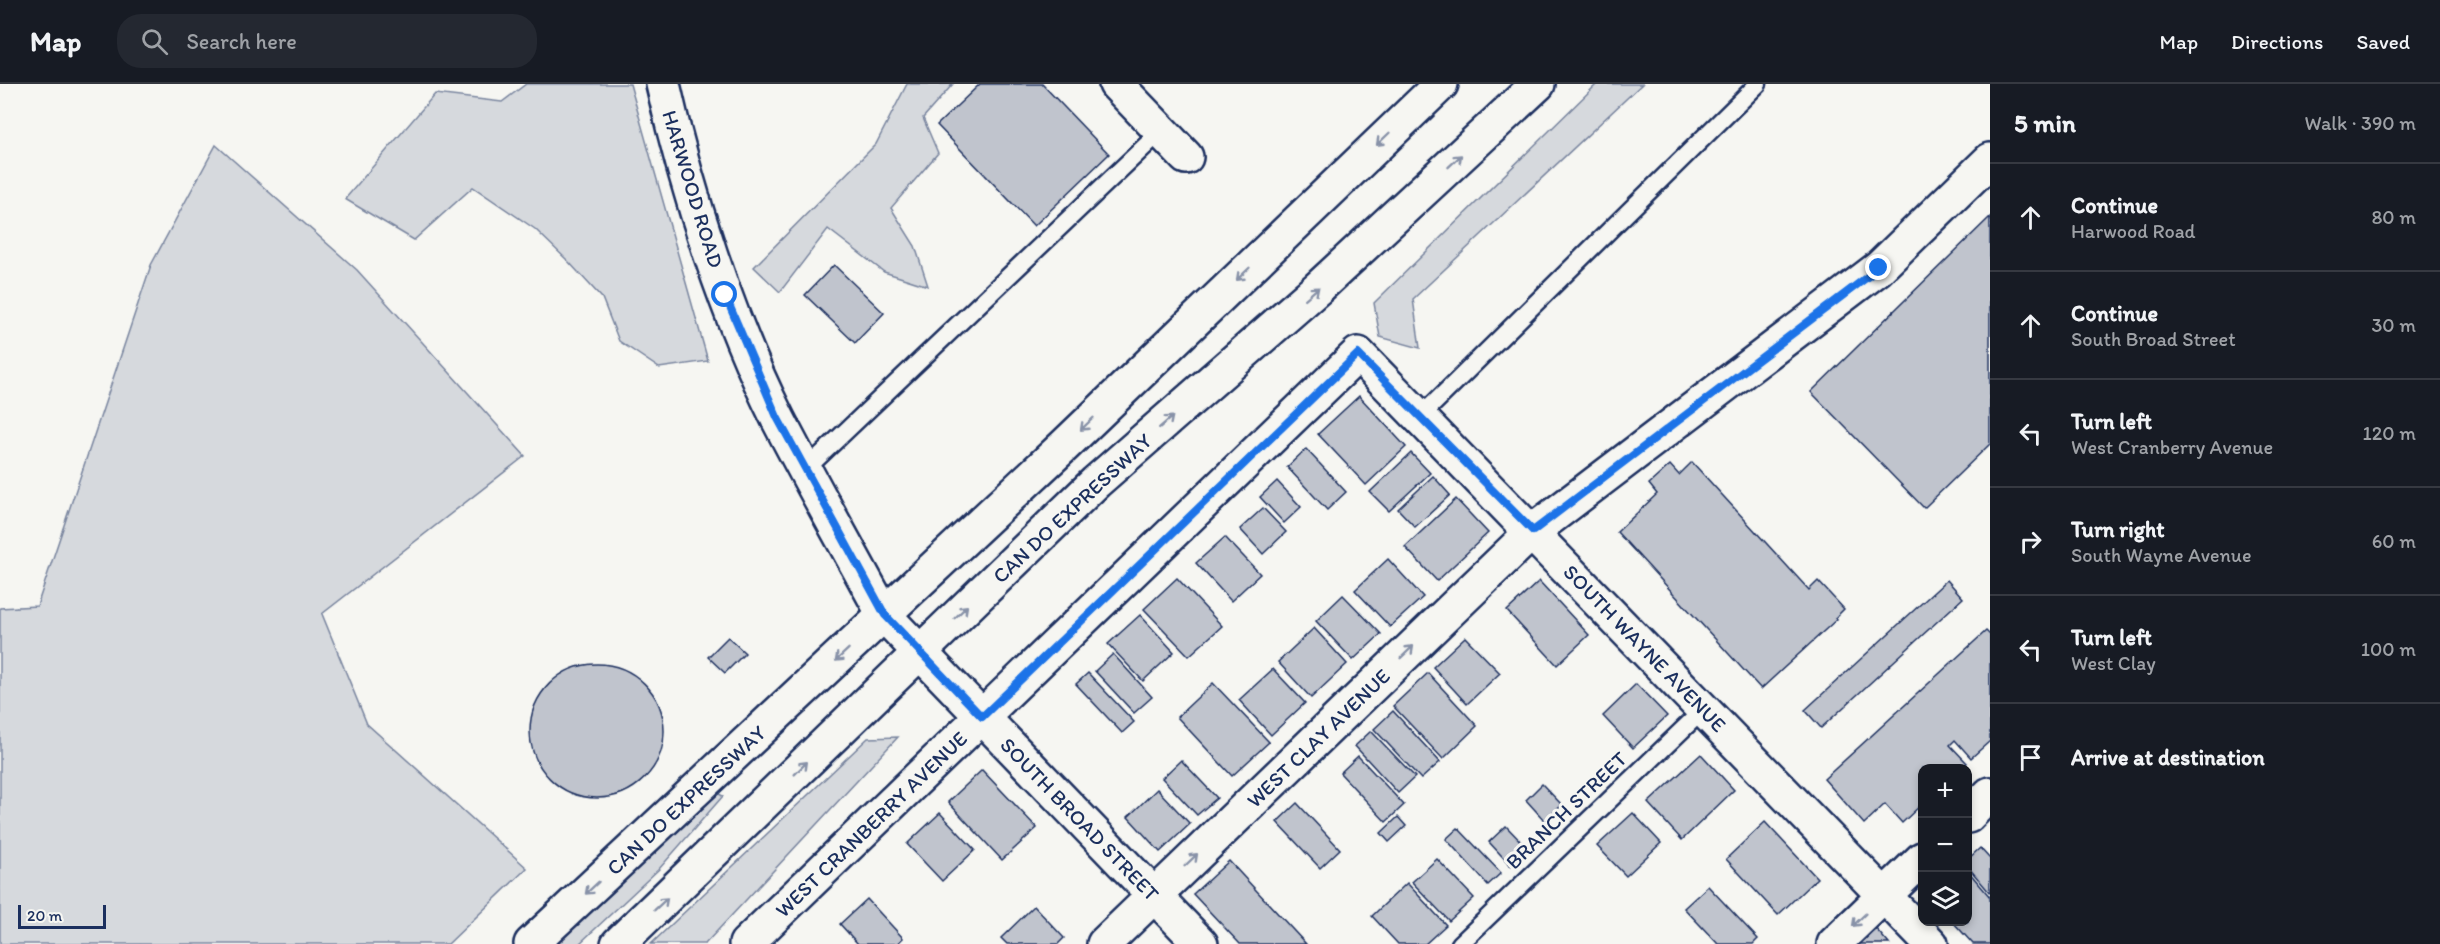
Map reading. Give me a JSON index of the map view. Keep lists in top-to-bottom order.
{
  "streets": {
    "street": [
      "HARWOOD ROAD",
      "CAN DO EXPRESSWAY",
      "SOUTH WAYNE AVENUE",
      "WEST CLAY AVENUE",
      "SOUTH BROAD STREET",
      "WEST CRANBERRY AVENUE"
    ],
    "lane": ["BRANCH STREET"]
  },
  "crossings": [
    ["HARWOOD ROAD", "CAN DO EXPRESSWAY"],
    ["HARWOOD ROAD", "SOUTH BROAD STREET"],
    ["CAN DO EXPRESSWAY", "SOUTH BROAD STREET"],
    ["SOUTH WAYNE AVENUE", "WEST CLAY AVENUE"],
    ["SOUTH WAYNE AVENUE", "BRANCH STREET"],
    ["SOUTH WAYNE AVENUE", "WEST CRANBERRY AVENUE"],
    ["WEST CLAY AVENUE", "SOUTH BROAD STREET"],
    ["SOUTH BROAD STREET", "WEST CRANBERRY AVENUE"]
  ],
  "one_way": ["WEST CLAY AVENUE"],
  "scale_bar": "20 m",
  "page": {
    "header": "Map",
    "search": "Search here",
    "nav": ["Map", "Directions", "Saved"],
    "heading": ["5 min", "Walk · 390 m"],
    "list": [
      ["Continue", "Harwood Road", "80 m"],
      ["Continue", "South Broad Street", "30 m"],
      ["Turn left", "West Cranberry Avenue", "120 m"],
      ["Turn right", "South Wayne Avenue", "60 m"],
      ["Turn left", "West Clay", "100 m"],
      "Arrive at destination"
    ],
    "map_buttons": ["+", "−"],
    "scale": "20 m"
  }
}
